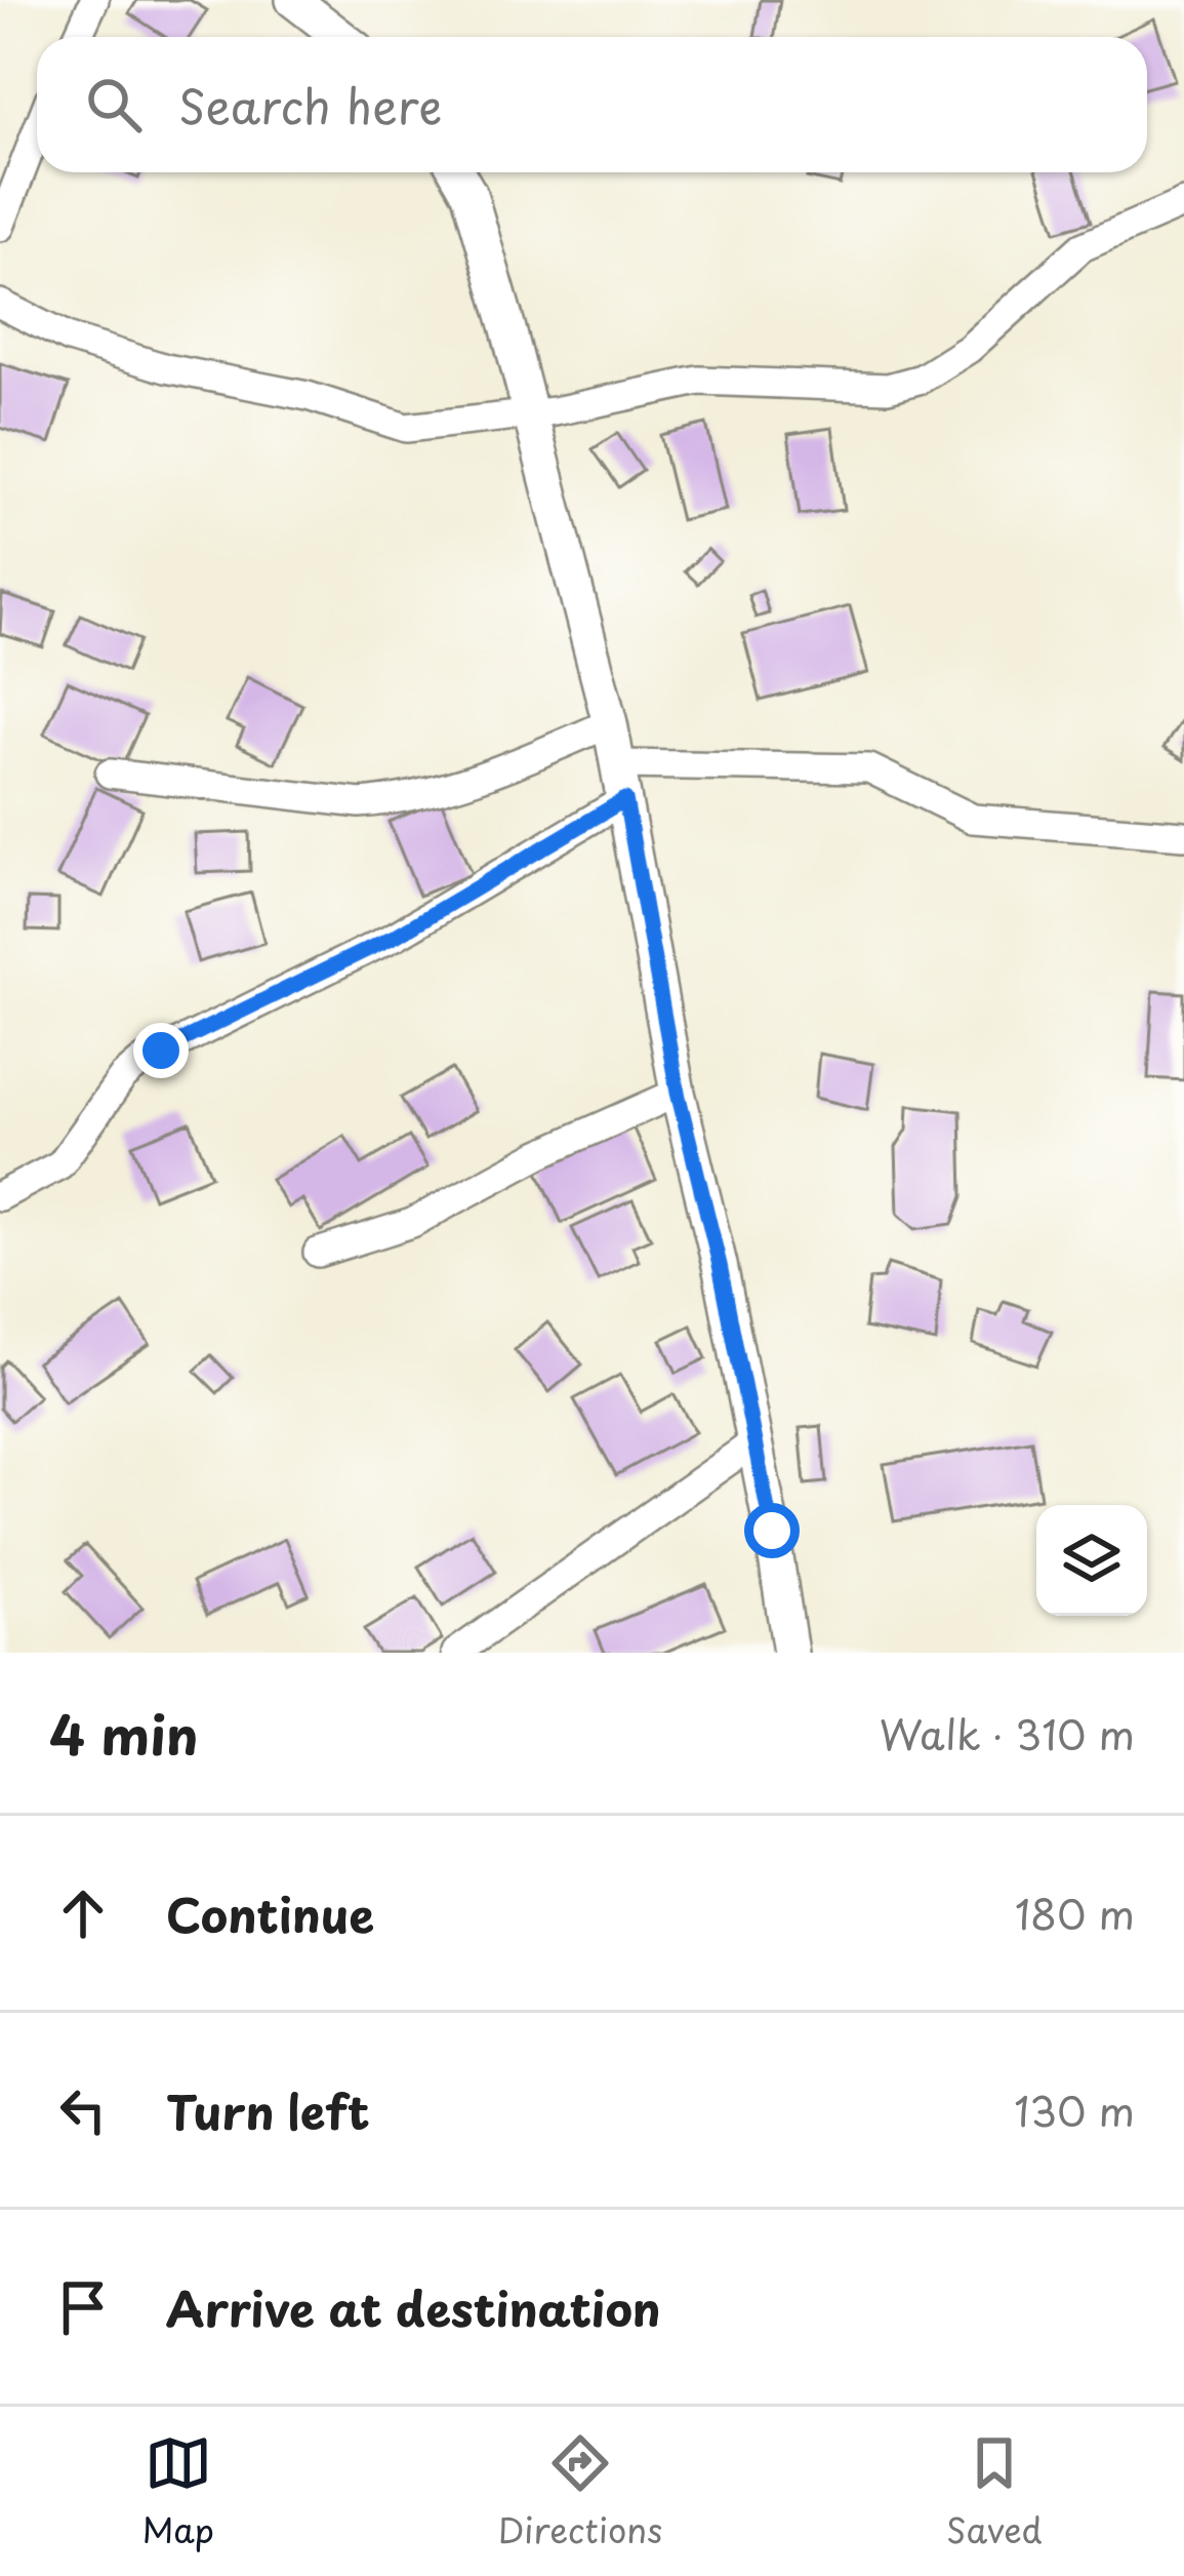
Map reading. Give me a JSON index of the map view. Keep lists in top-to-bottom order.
{
  "page": {
    "search": "Search here",
    "heading": ["4 min", "Walk · 310 m"],
    "list": [
      ["Continue", "180 m"],
      ["Turn left", "130 m"],
      "Arrive at destination"
    ],
    "nav": ["Map", "Directions", "Saved"]
  }
}
